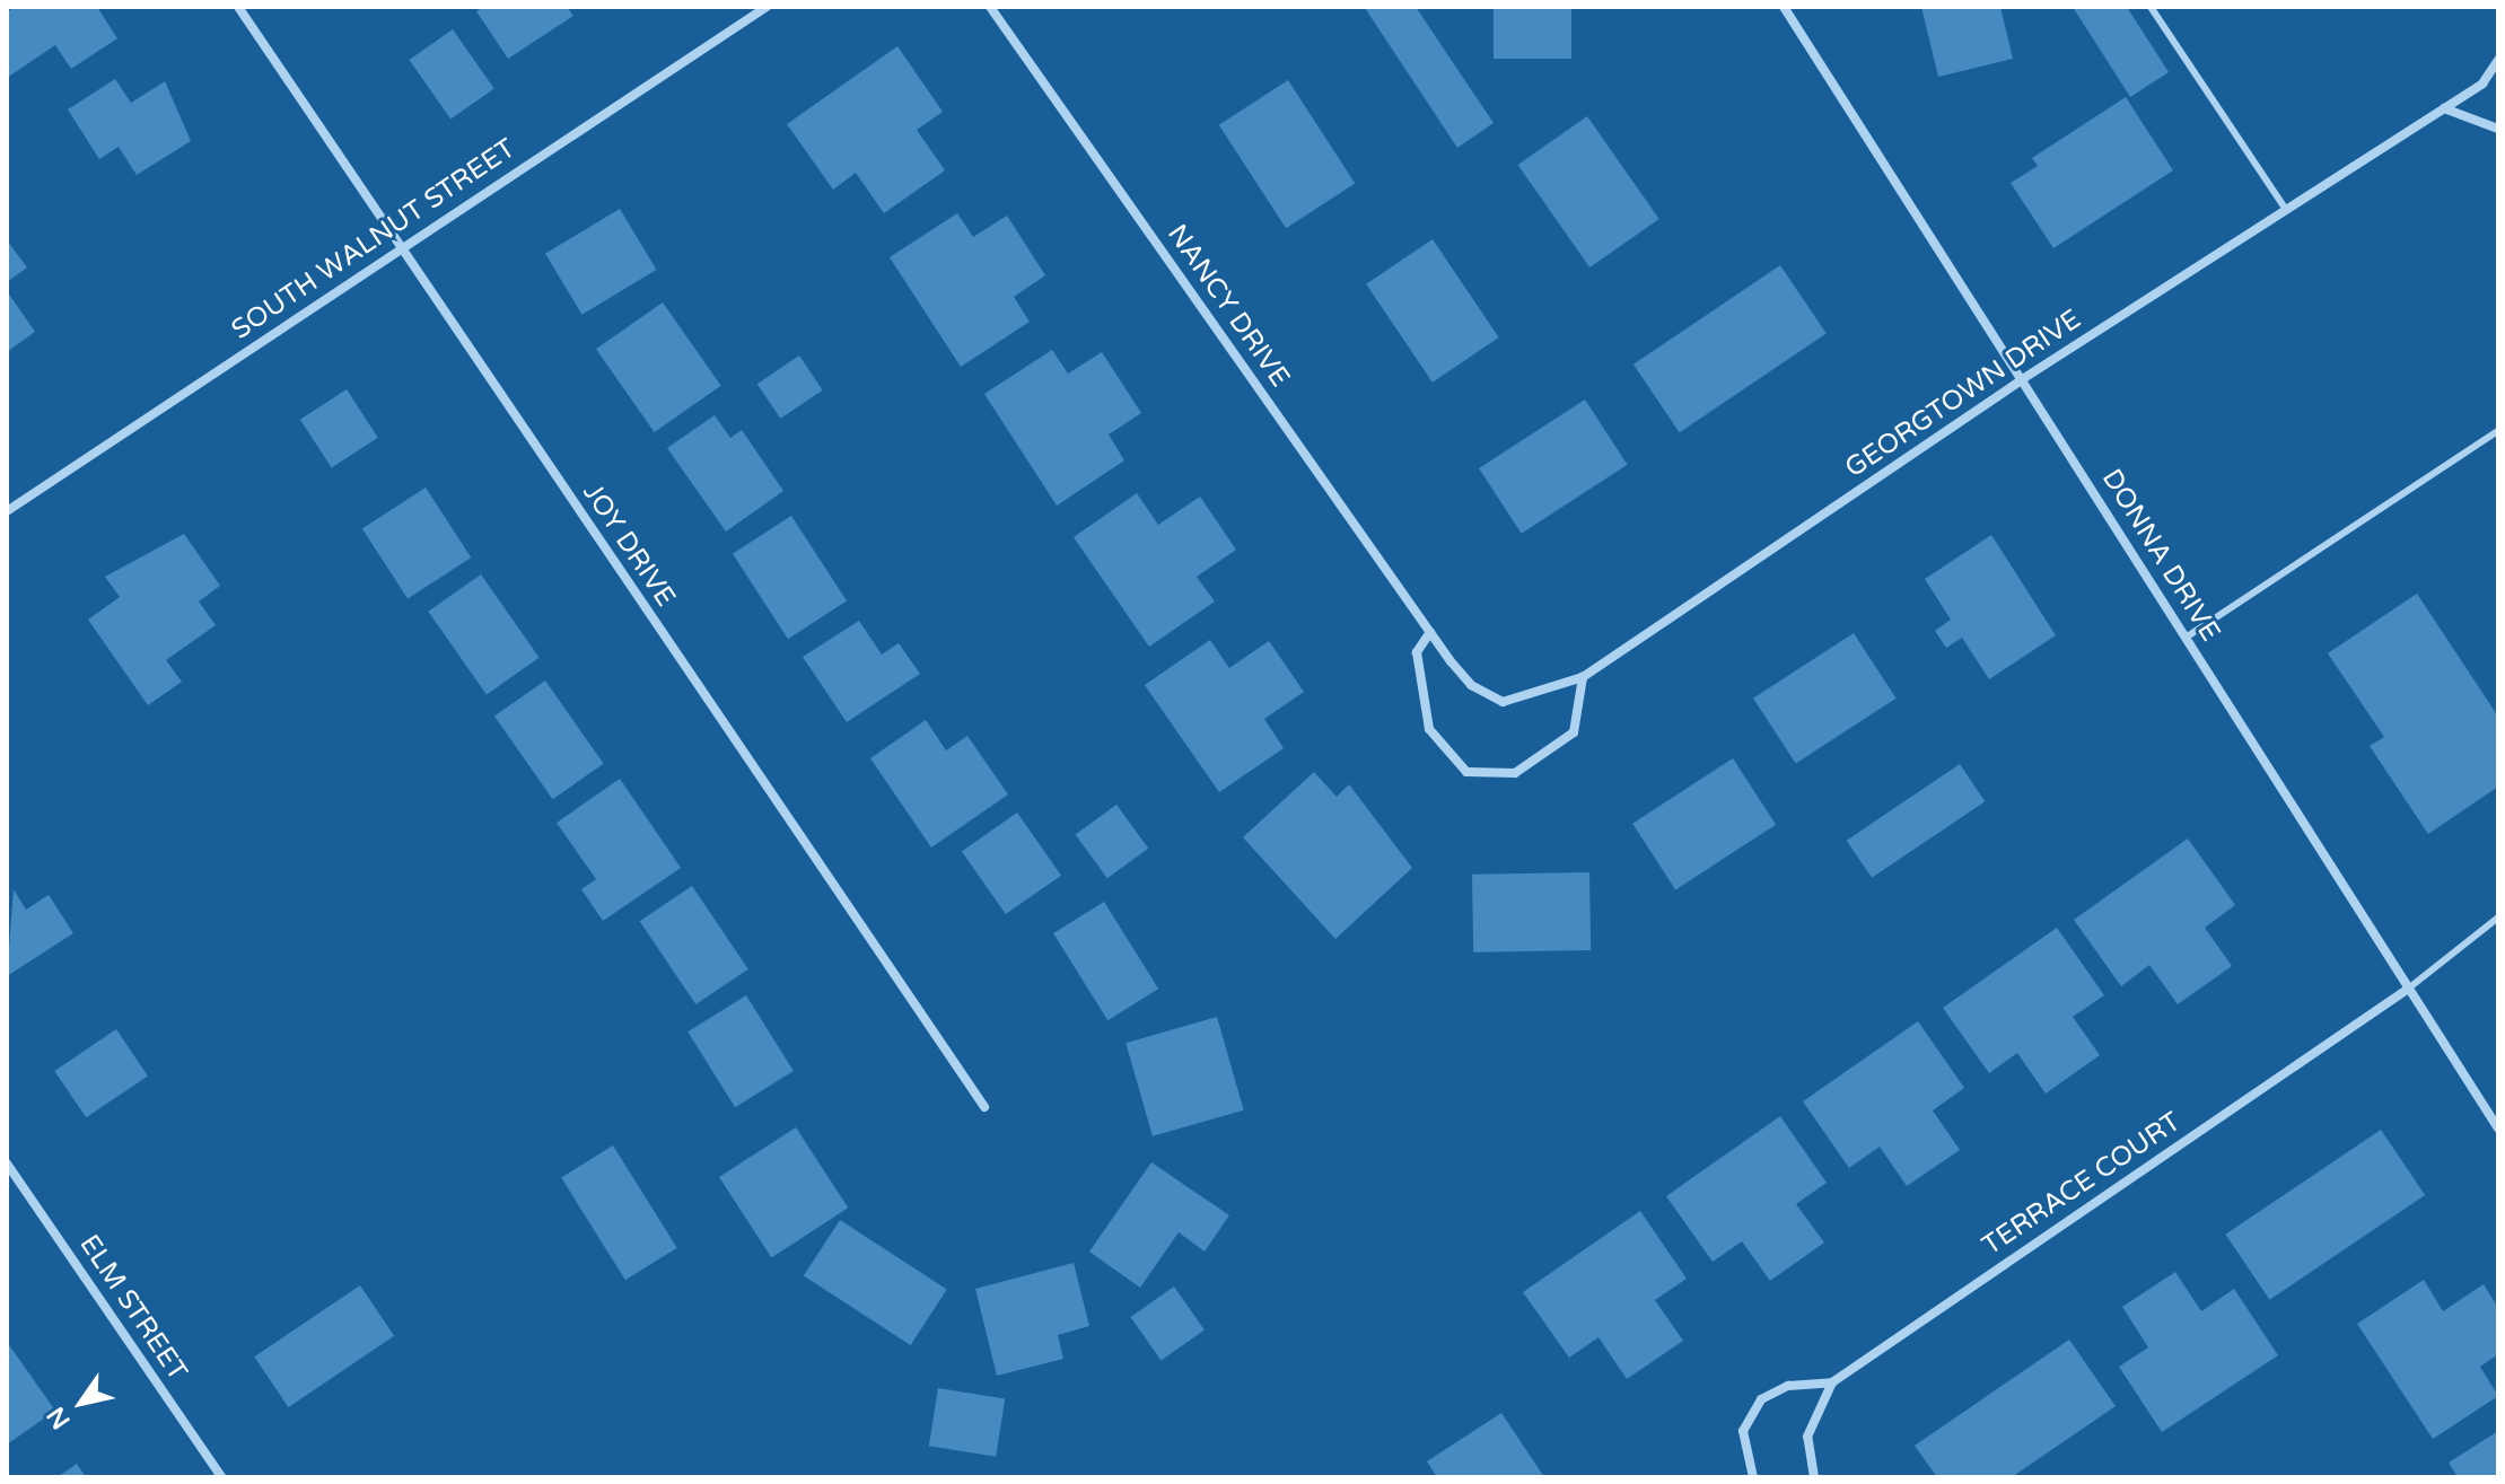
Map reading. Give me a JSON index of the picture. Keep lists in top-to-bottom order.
{
  "streets": {
    "street": [
      "SOUTH WALNUT STREET",
      "NANCY DRIVE",
      "GEORGTOWN DRIVE",
      "JOY DRIVE",
      "DONNA DRIVE",
      "TERRACE COURT",
      "ELM STREET"
    ]
  },
  "crossings": [
    ["SOUTH WALNUT STREET", "JOY DRIVE"],
    ["NANCY DRIVE", "GEORGTOWN DRIVE"],
    ["GEORGTOWN DRIVE", "DONNA DRIVE"],
    ["DONNA DRIVE", "TERRACE COURT"]
  ],
  "north": "bottom left"
}
